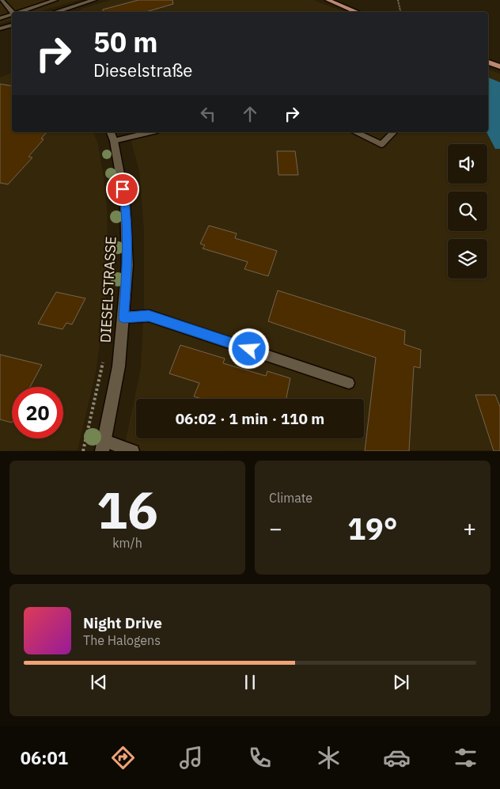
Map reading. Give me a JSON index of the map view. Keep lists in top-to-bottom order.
{
  "streets": {
    "street": ["DIESELSTRASSE"]
  },
  "page": {
    "turn": ["50 m", "Dieselstraße"],
    "limit": "20",
    "trip": "06:02 · 1 min · 110 m",
    "tile": [
      ["16", "km/h"],
      "Climate"
    ],
    "heat": ["−", "19°", "+"],
    "song": ["Night Drive", "The Halogens"],
    "tabs": "06:01"
  }
}
